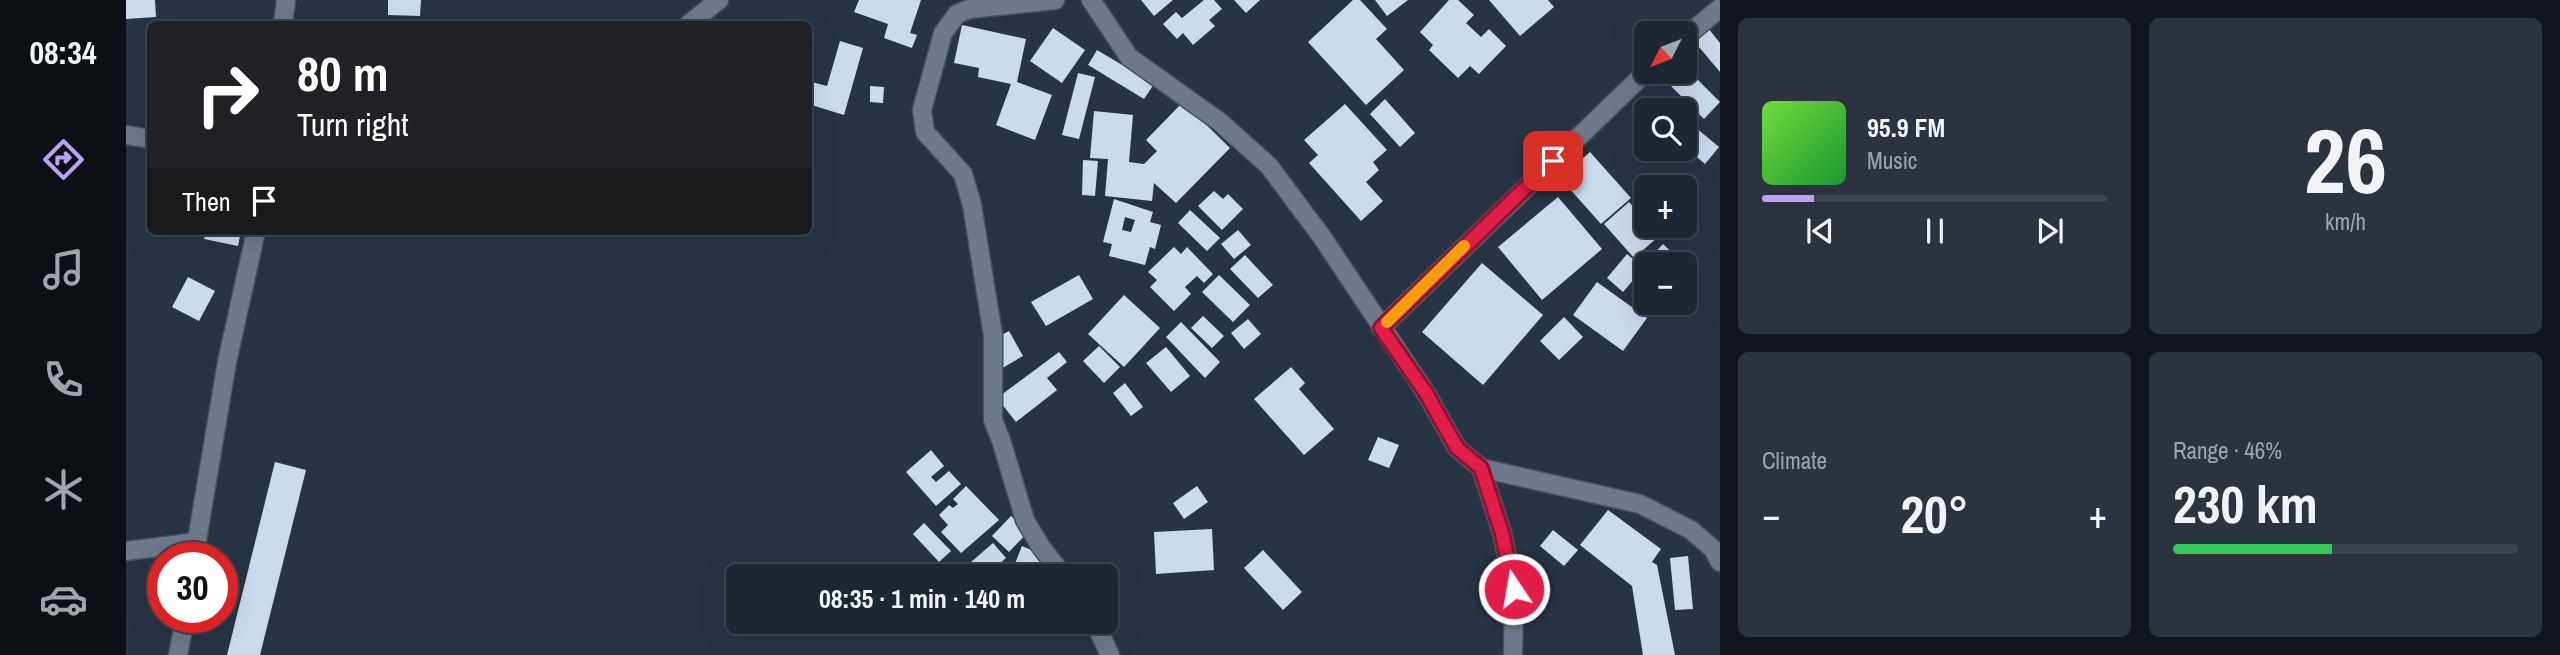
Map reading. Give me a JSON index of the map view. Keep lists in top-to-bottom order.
{
  "north": "bottom left",
  "page": {
    "tabs": "08:34",
    "tile": [
      ["26", "km/h"],
      "Climate",
      ["Range · 46%", "230 km"]
    ],
    "map_buttons": ["+", "−"],
    "turn": ["80 m", "Turn right"],
    "song": ["95.9 FM", "Music"],
    "then": "Then",
    "heat": ["−", "20°", "+"],
    "limit": "30",
    "trip": "08:35 · 1 min · 140 m"
  }
}
